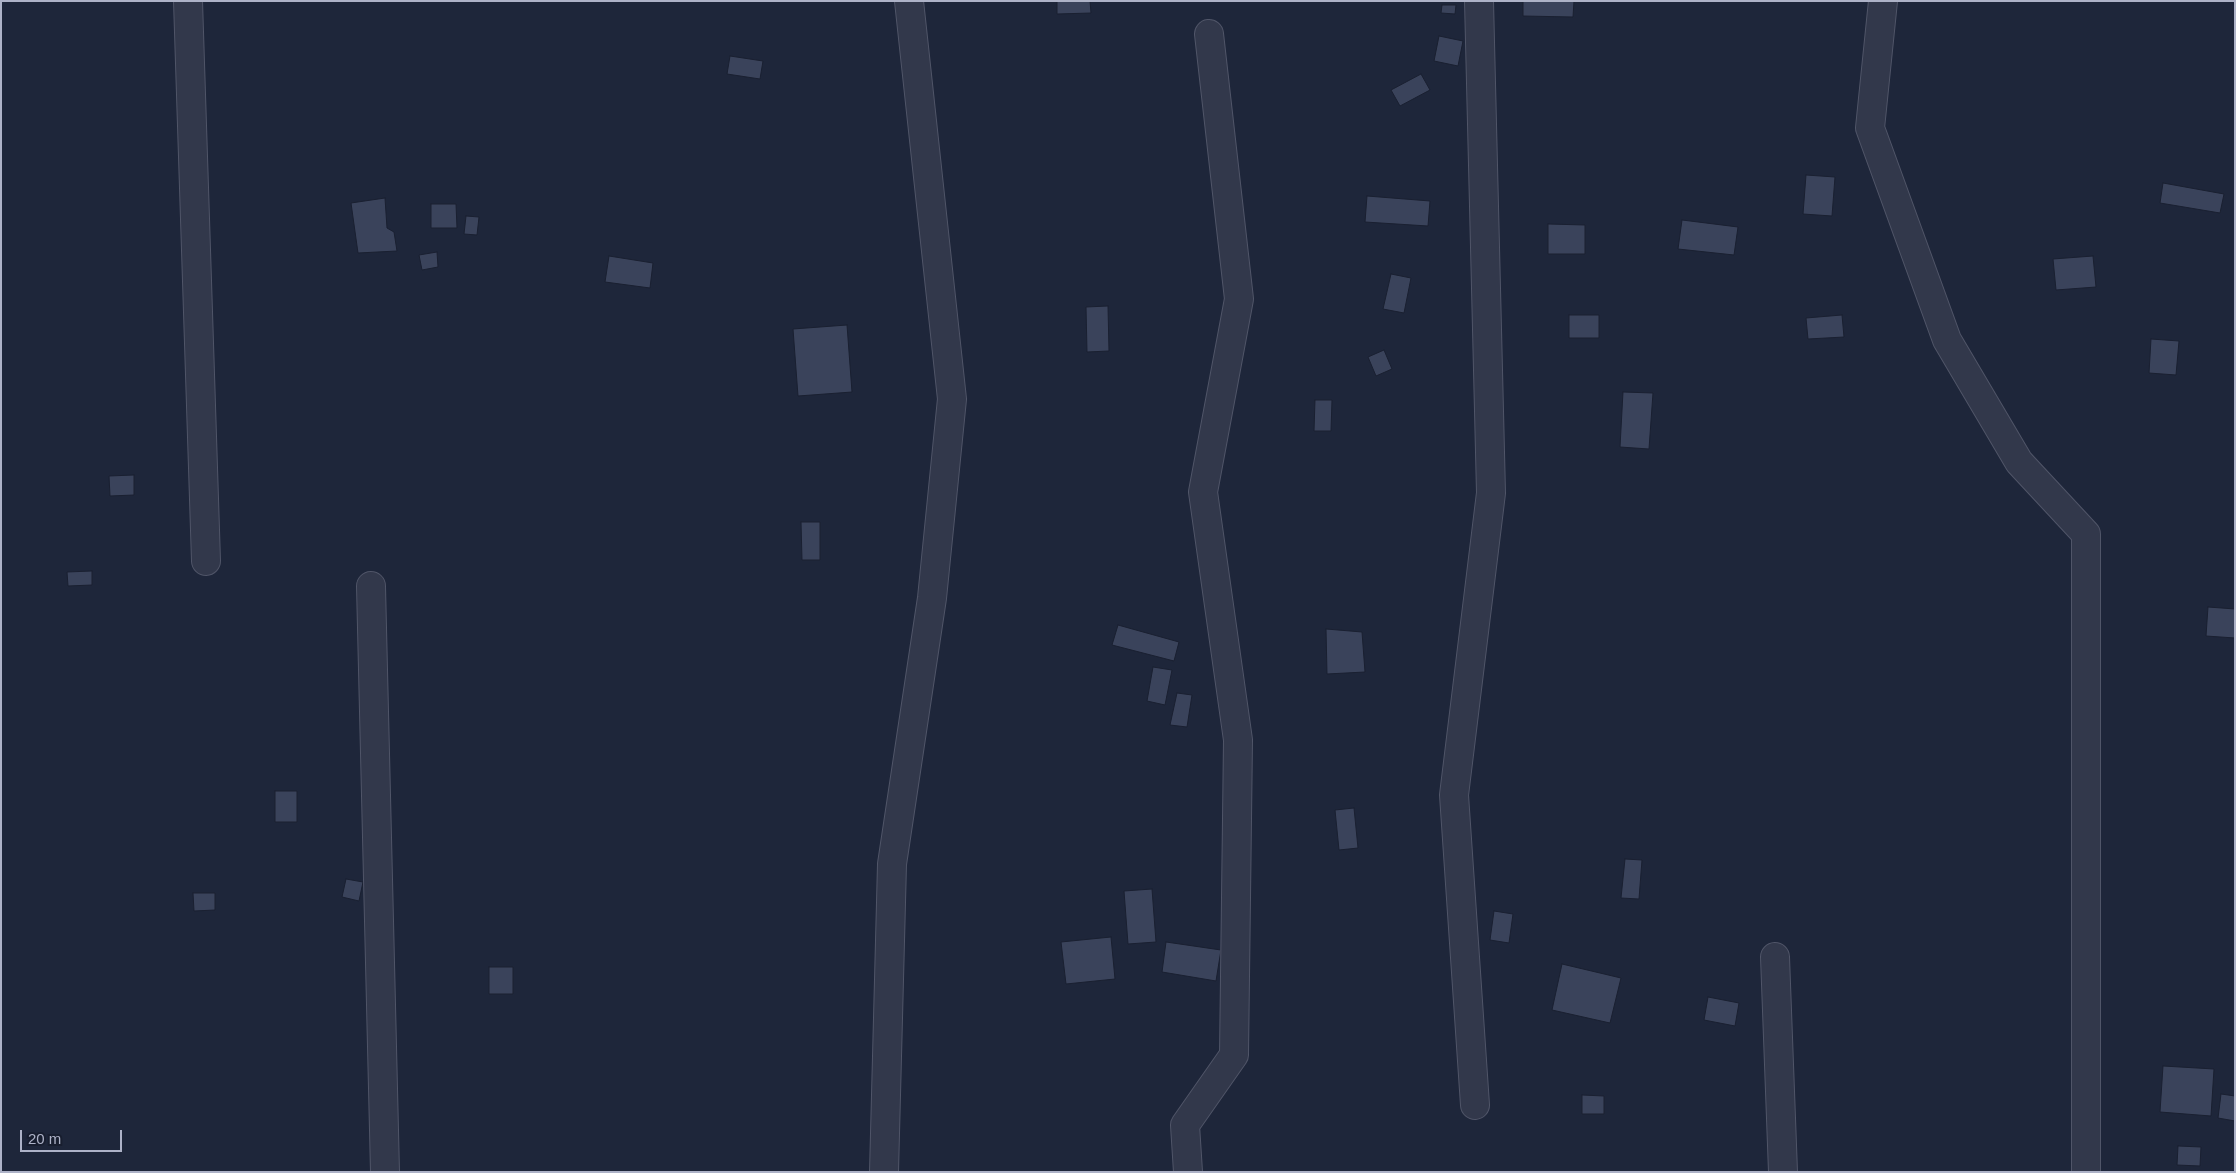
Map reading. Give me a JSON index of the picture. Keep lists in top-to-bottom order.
{
  "scale_bar": "20 m"
}
